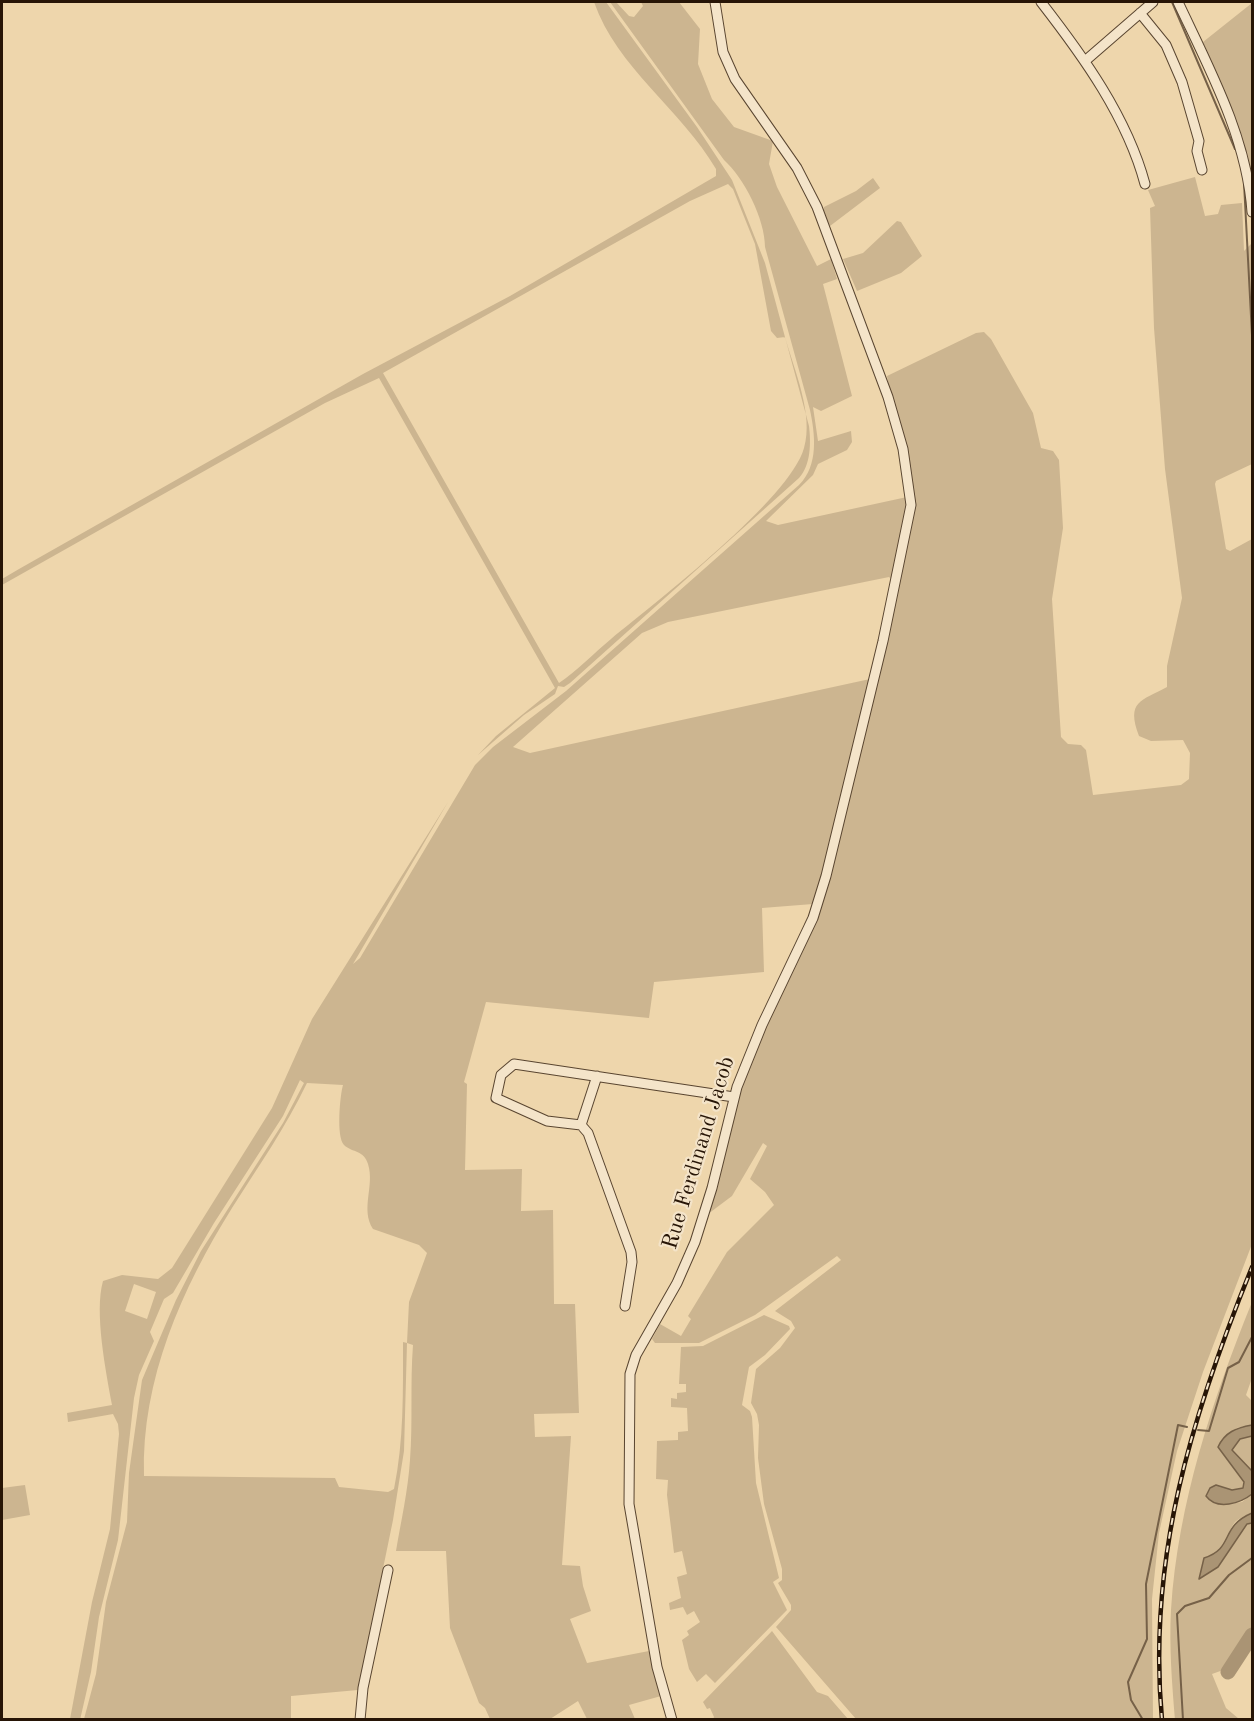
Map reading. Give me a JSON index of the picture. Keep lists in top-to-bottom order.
{
  "streets": {
    "street": ["Rue Ferdinand Jacob"]
  }
}
